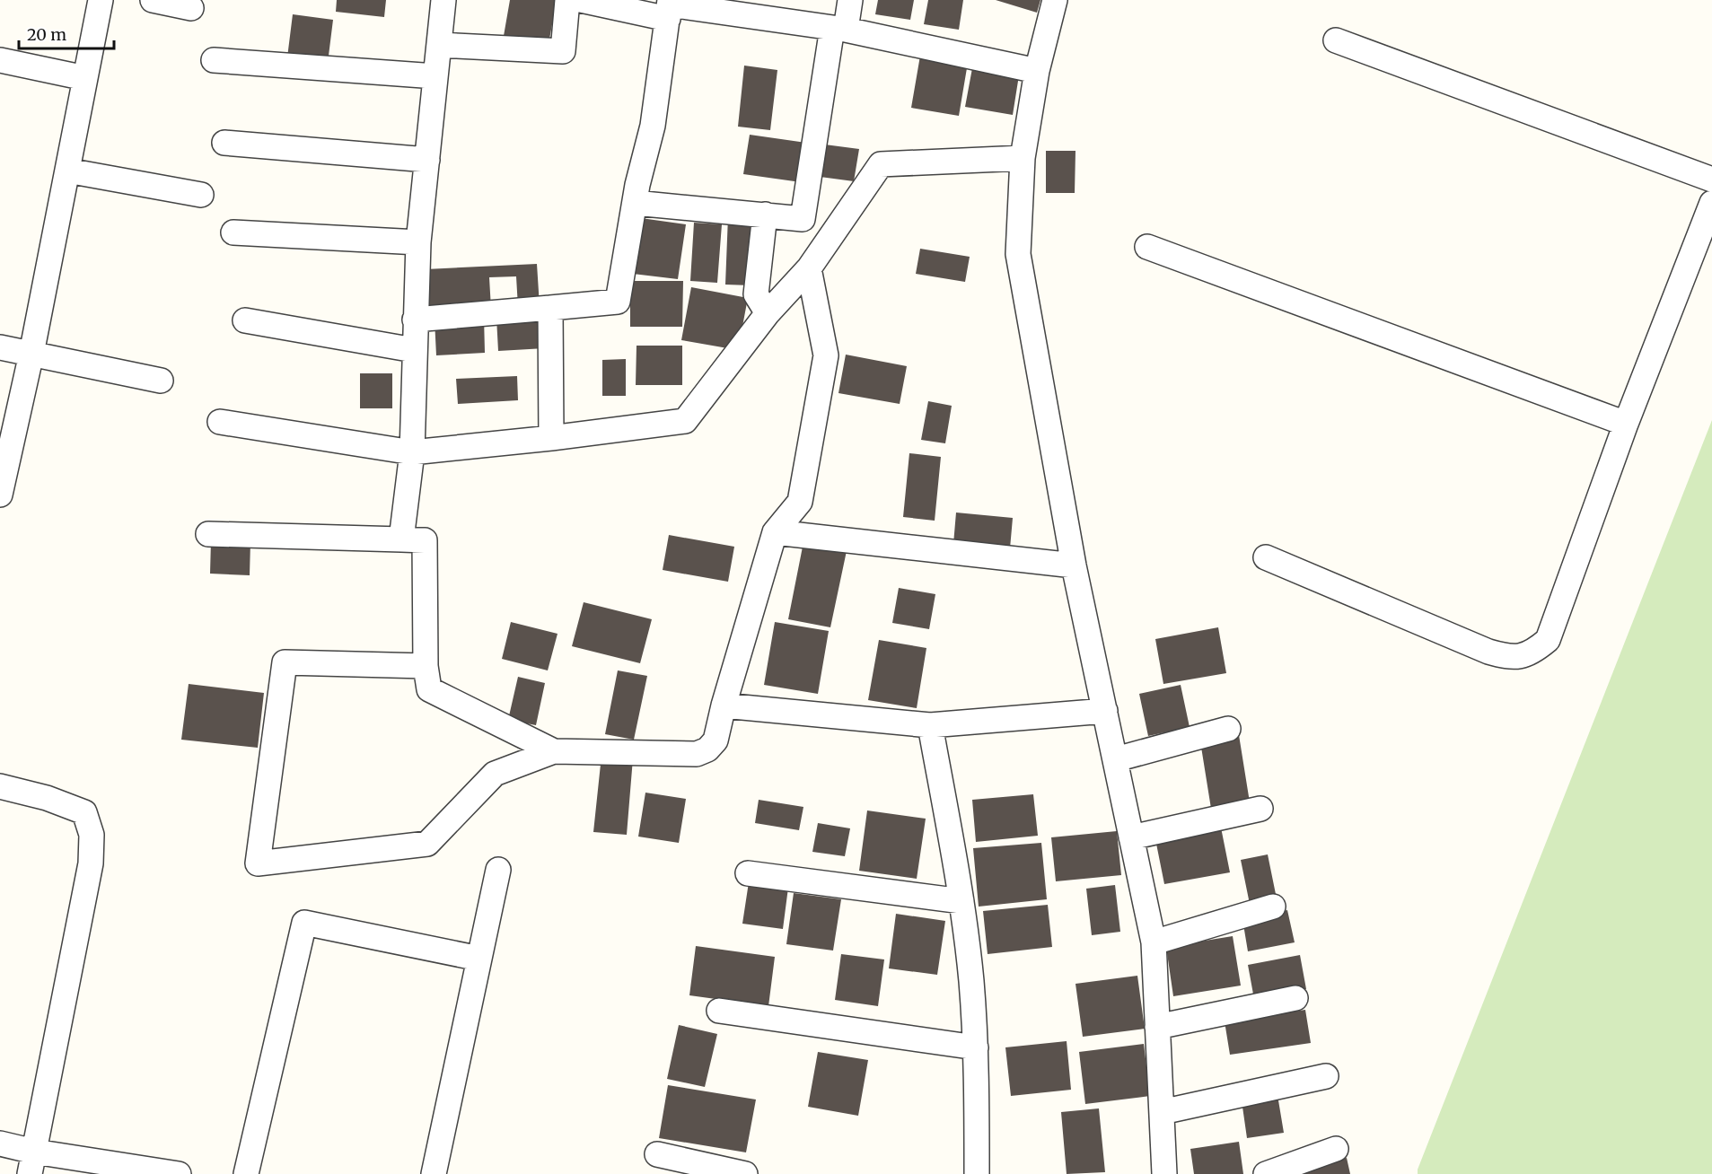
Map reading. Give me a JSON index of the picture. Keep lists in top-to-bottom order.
{
  "scale_bar": "20 m"
}
